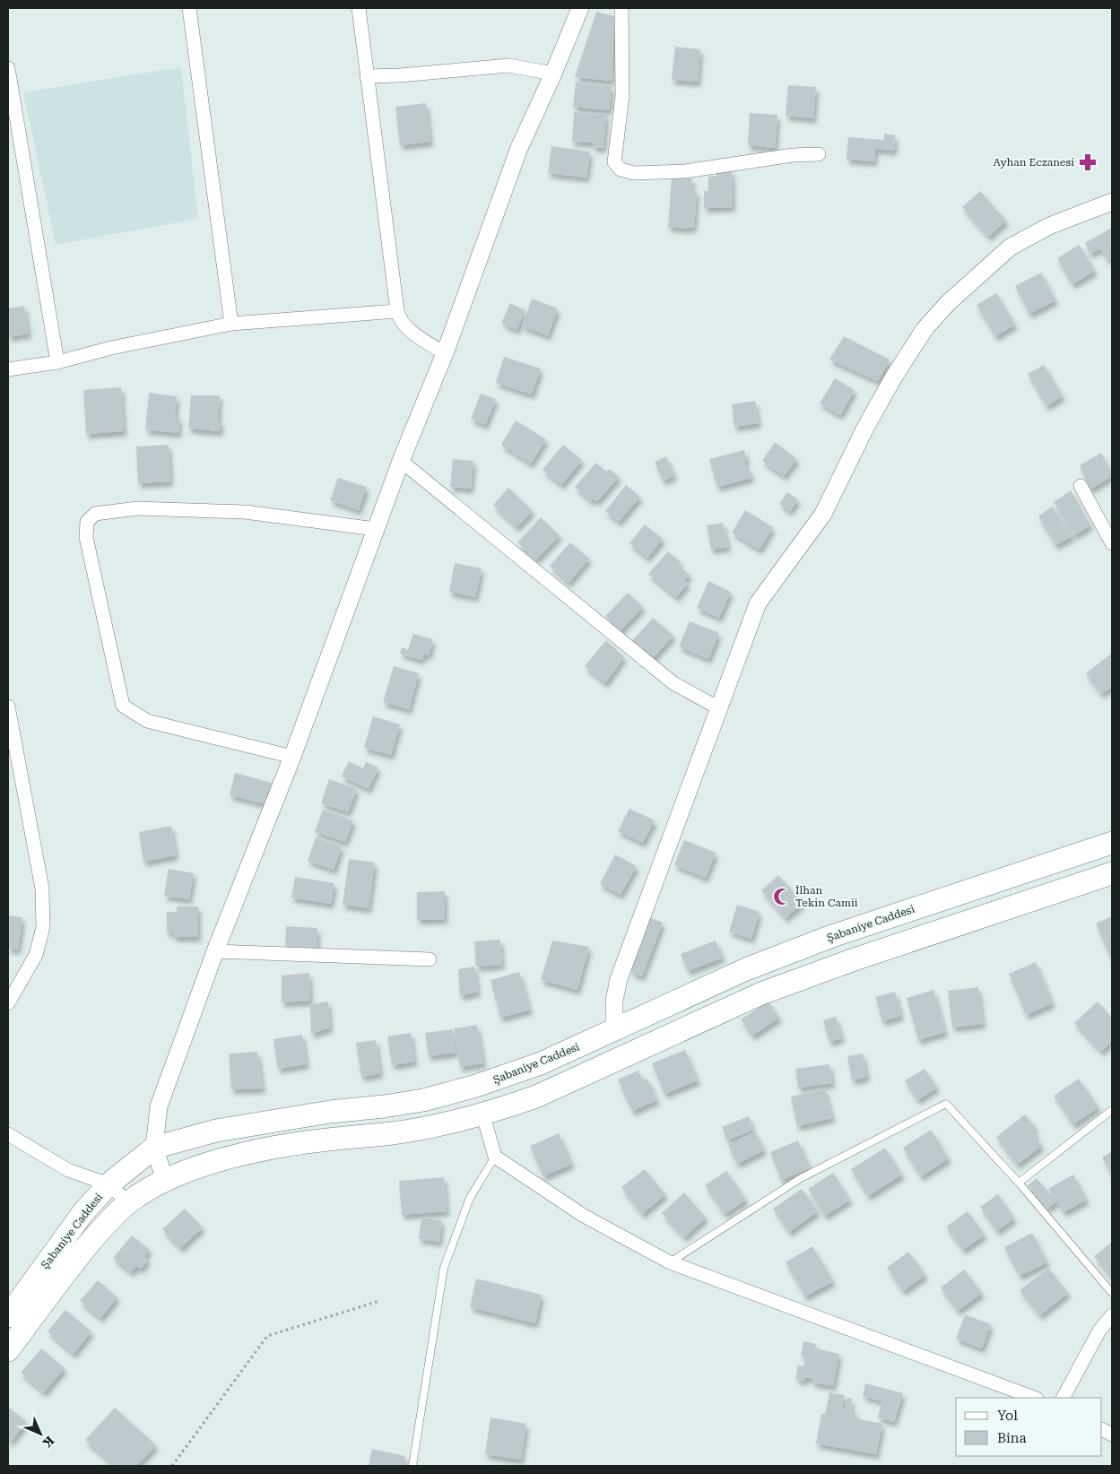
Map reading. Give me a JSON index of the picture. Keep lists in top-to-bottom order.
{
  "streets": {
    "highway": ["Şabaniye Caddesi"]
  },
  "places": {
    "pharmacy": ["Ayhan Eczanesi"],
    "mosque": ["İlhan Tekin Camii"]
  },
  "legend": ["Yol", "Bina"],
  "north": "bottom right"
}
